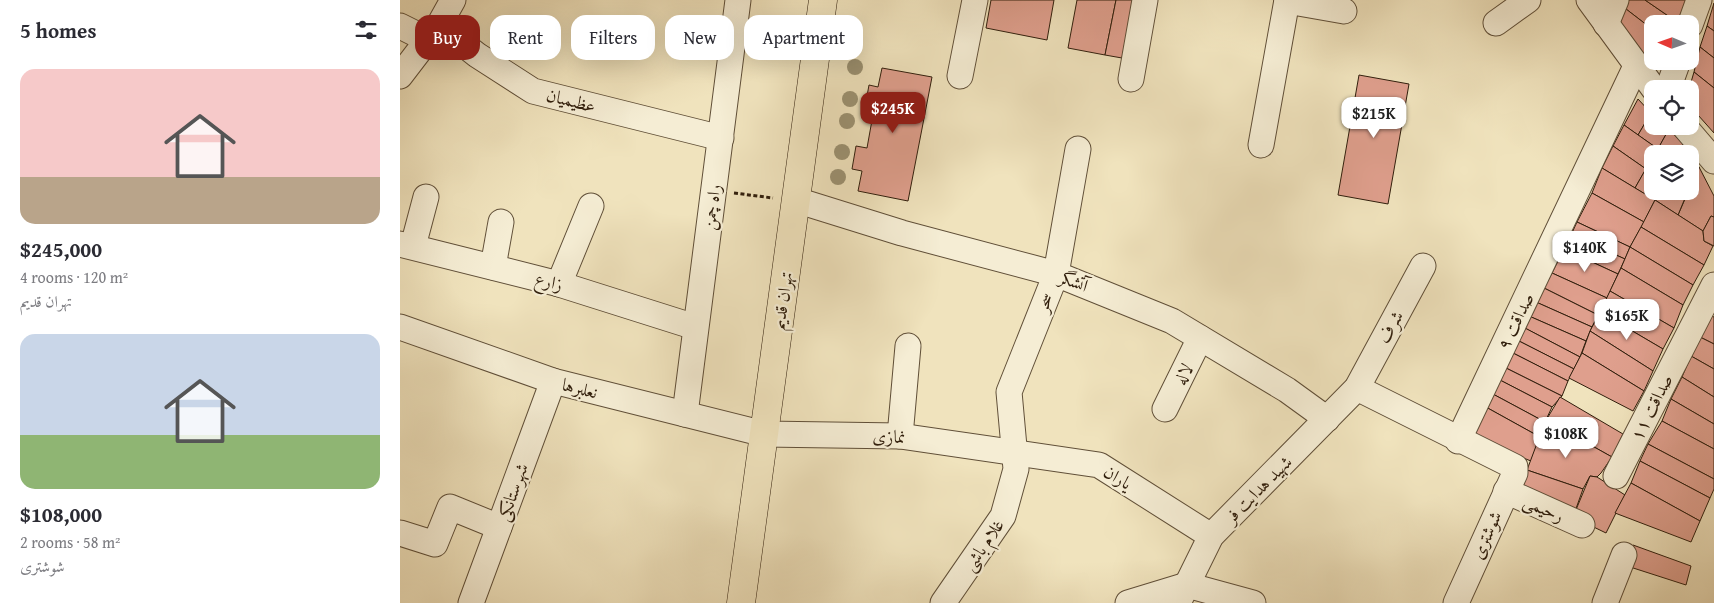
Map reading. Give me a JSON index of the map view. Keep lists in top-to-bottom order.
{
  "streets": {
    "main road": ["تهران قدیم"],
    "street": [
      "عظیمیان",
      "راه چمن",
      "زارع",
      "آتشگر",
      "سحر",
      "صداقت ۹",
      "شرف",
      "لاله",
      "نعلبرها",
      "صداقت ۱۱",
      "نمازی",
      "یاران",
      "شهید هدایت فر",
      "شهرستانکی",
      "رحیمی",
      "شوشتری",
      "غلام باشی"
    ]
  },
  "crossings": [
    ["عظیمیان", "راه چمن"],
    ["راه چمن", "زارع"],
    ["راه چمن", "نعلبرها"],
    ["آتشگر", "تهران قدیم"],
    ["آتشگر", "سحر"],
    ["آتشگر", "لاله"],
    ["آتشگر", "شهید هدایت فر"],
    ["تهران قدیم", "نعلبرها"],
    ["تهران قدیم", "نمازی"],
    ["سحر", "نمازی"],
    ["سحر", "یاران"],
    ["سحر", "غلام باشی"],
    ["صداقت ۹", "شوشتری"],
    ["شرف", "شهید هدایت فر"],
    ["نعلبرها", "نمازی"],
    ["نعلبرها", "شهرستانکی"],
    ["نمازی", "یاران"],
    ["نمازی", "غلام باشی"],
    ["یاران", "شهید هدایت فر"],
    ["یاران", "غلام باشی"],
    ["رحیمی", "شوشتری"]
  ],
  "north": "left",
  "page": {
    "heading": "5 homes",
    "chip": [
      "Buy",
      "Rent",
      "Filters",
      "New",
      "Apartment"
    ],
    "list": [
      {
        "name": "$245,000",
        "note": "4 rooms · 120 m² · تهران قدیم"
      },
      {
        "name": "$108,000",
        "note": "2 rooms · 58 m² · شوشتری"
      }
    ],
    "price": [
      "$245K",
      "$215K",
      "$140K",
      "$165K",
      "$108K"
    ]
  }
}
